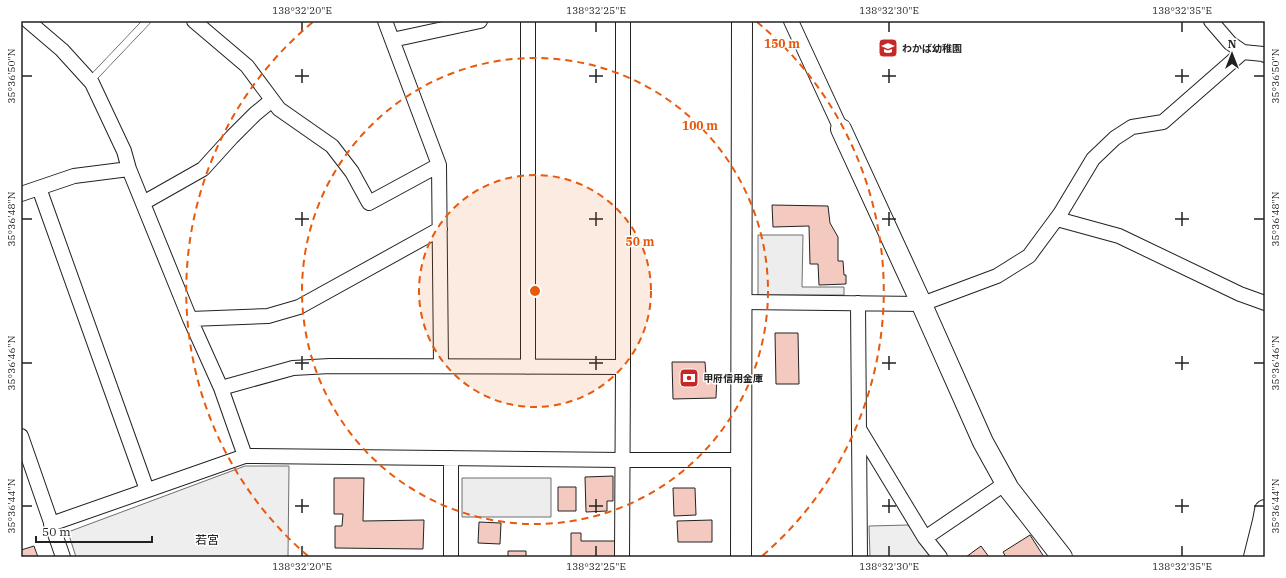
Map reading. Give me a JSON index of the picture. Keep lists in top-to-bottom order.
{
  "districts": ["若宮"],
  "places": {
    "school or university": ["わかば幼稚園"],
    "bank": ["甲府信用金庫"]
  },
  "scale_bar": "50 m",
  "north": "top",
  "coordinates": [
    "138°32'20\"E",
    "138°32'25\"E",
    "138°32'30\"E",
    "138°32'35\"E",
    "35°36'50\"N",
    "35°36'48\"N",
    "35°36'46\"N",
    "35°36'44\"N"
  ],
  "rings": ["150 m", "100 m", "50 m"]
}
